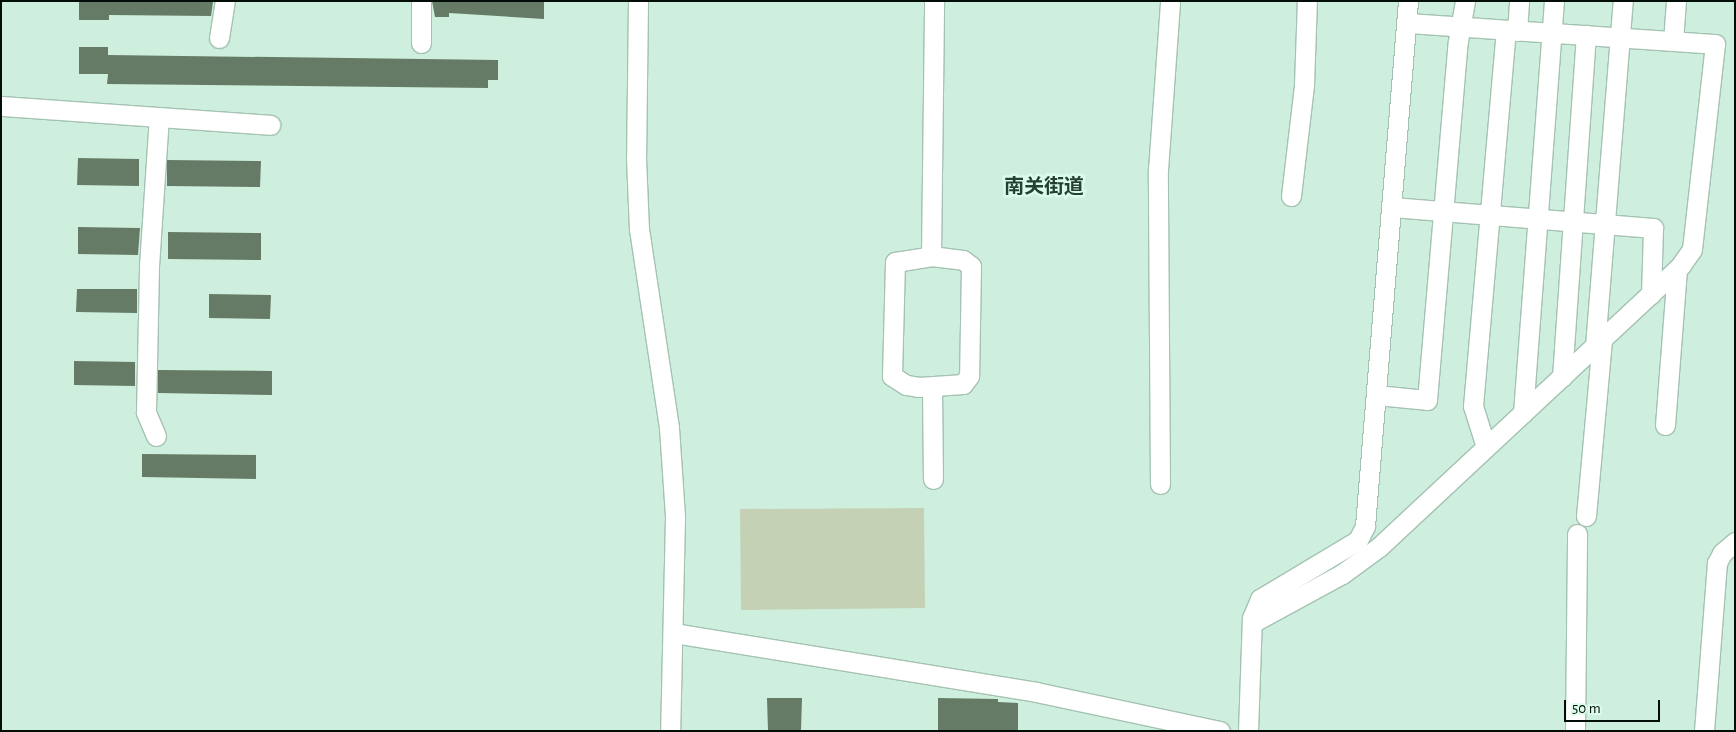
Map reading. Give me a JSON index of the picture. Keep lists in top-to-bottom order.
{
  "districts": ["南关街道"],
  "scale_bar": "50 m"
}
